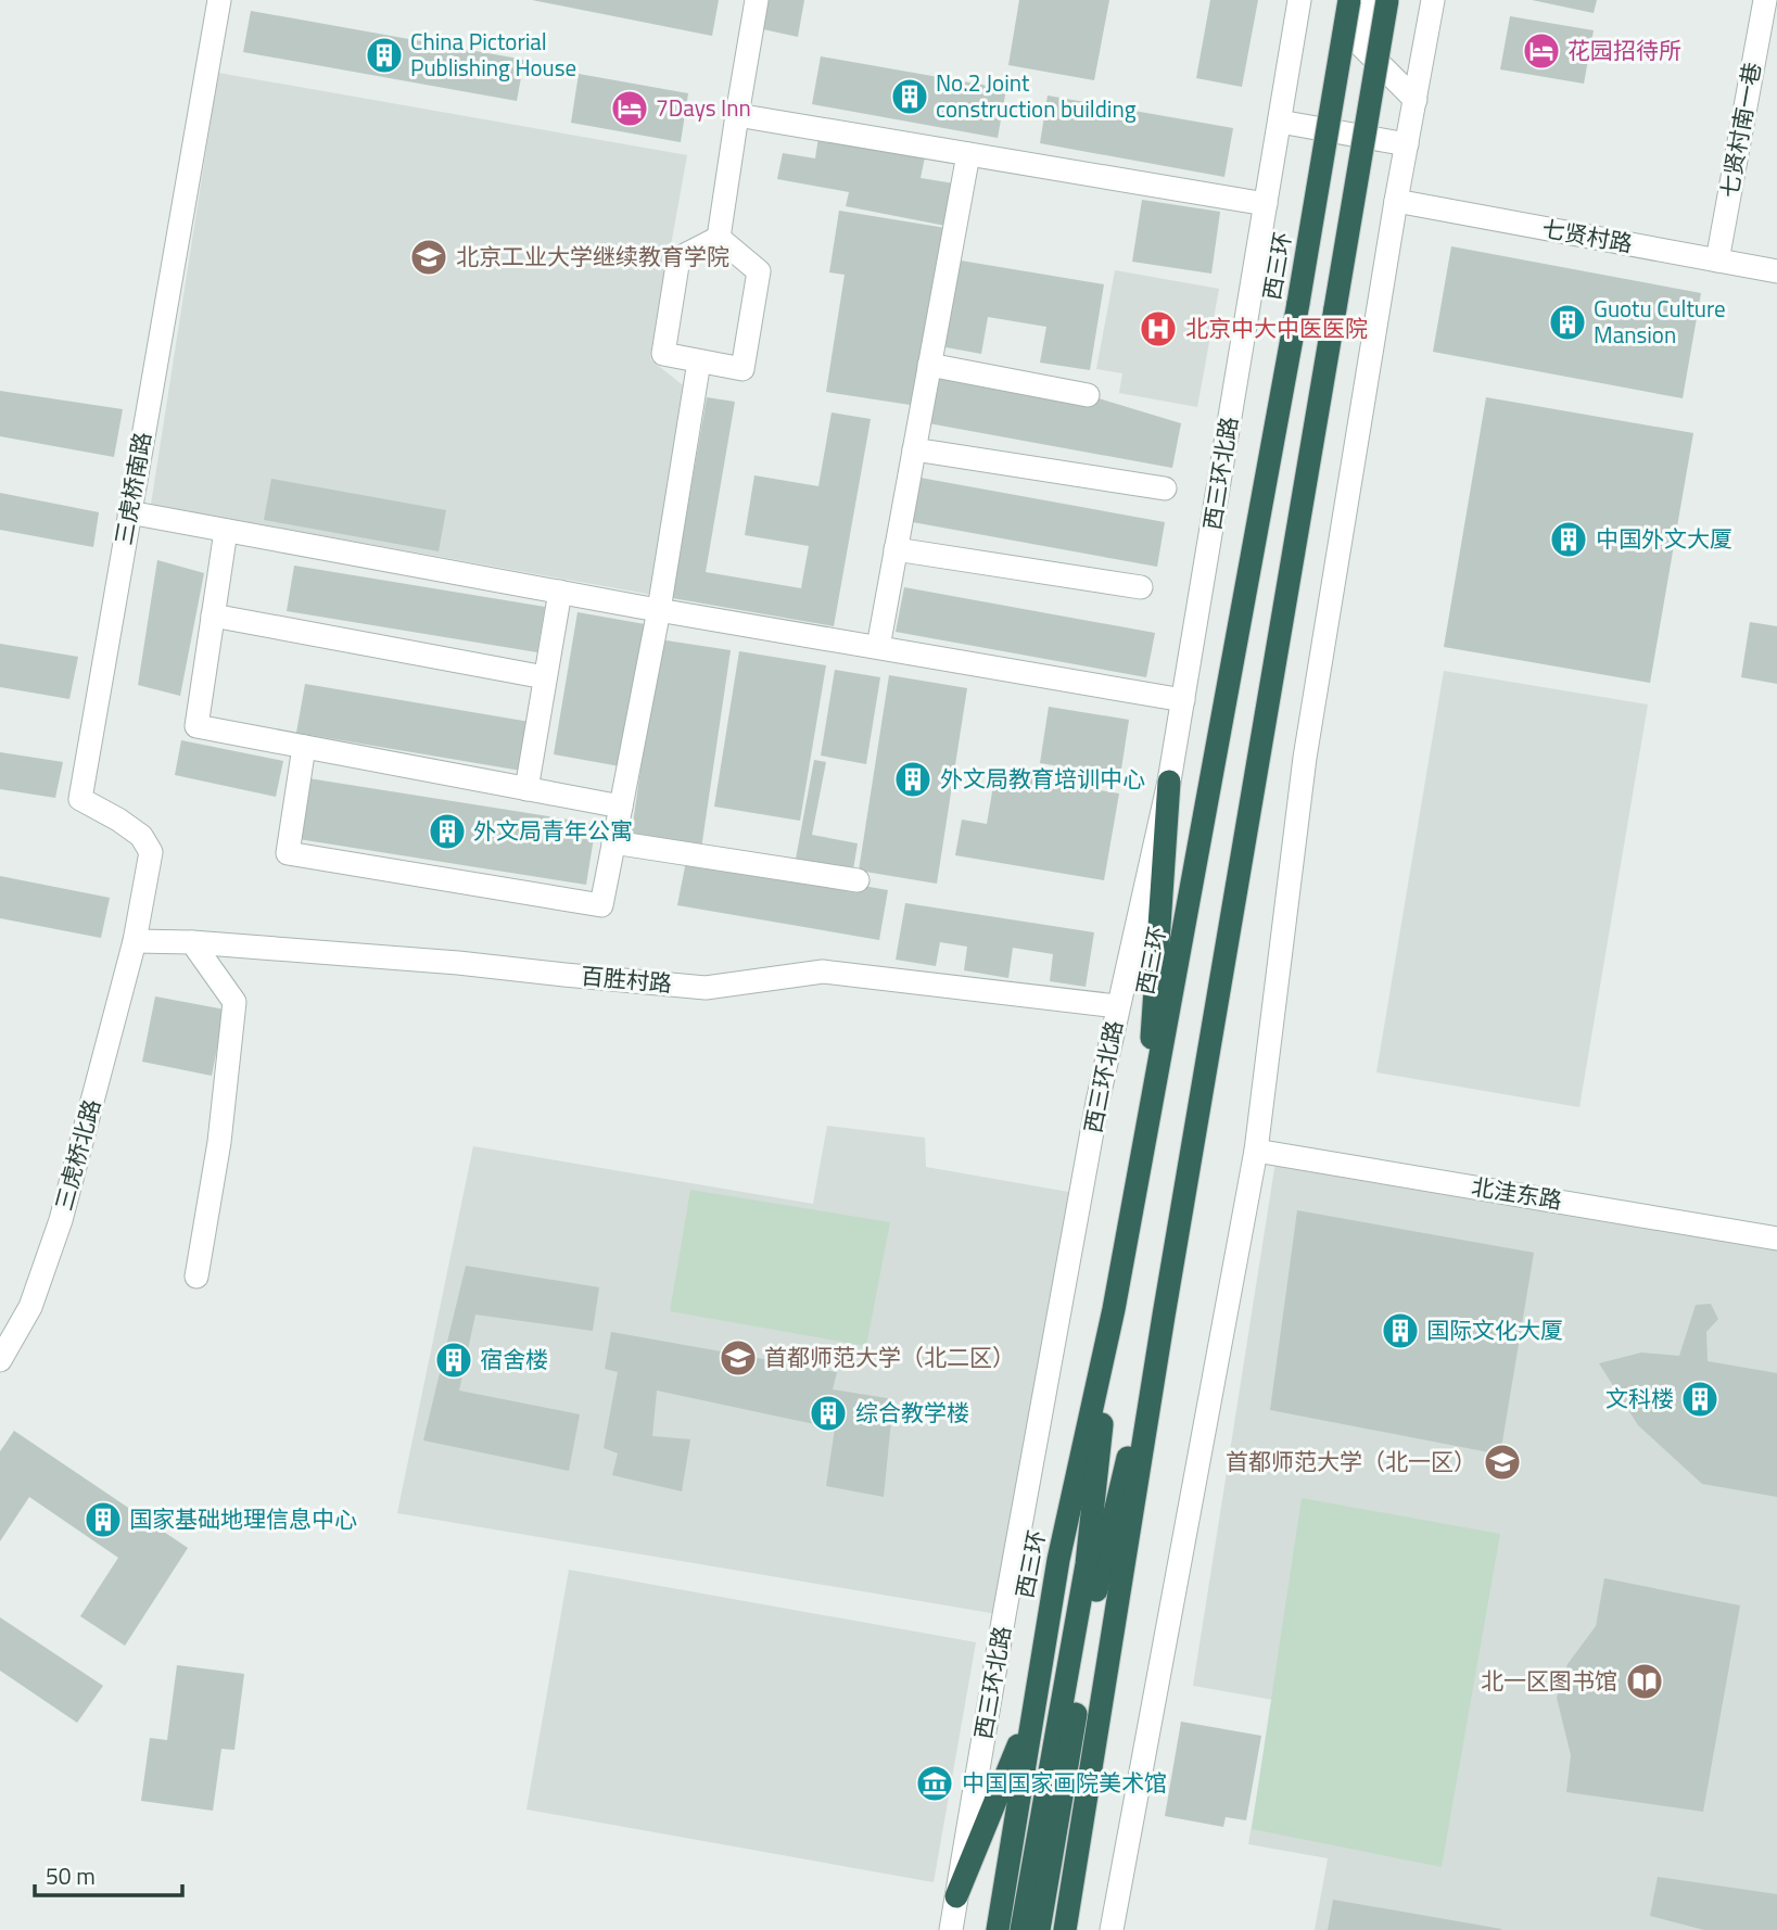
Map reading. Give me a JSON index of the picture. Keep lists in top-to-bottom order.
{
  "streets": {
    "highway": ["西三环"],
    "street": [
      "七贤村南一巷",
      "七贤村路",
      "西三环北路",
      "三虎桥南路",
      "百胜村路",
      "三虎桥北路",
      "北洼东路"
    ]
  },
  "crossings": [
    ["七贤村南一巷", "七贤村路"],
    ["西三环北路", "百胜村路"],
    ["三虎桥南路", "百胜村路"],
    ["三虎桥南路", "三虎桥北路"],
    ["百胜村路", "三虎桥北路"]
  ],
  "places": {
    "hotel": ["花园招待所", "7Days Inn"],
    "building": [
      "China Pictorial Publishing House",
      "No.2 Joint construction building",
      "Guotu Culture Mansion",
      "中国外文大厦",
      "外文局教育培训中心",
      "外文局青年公寓",
      "国际文化大厦",
      "宿舍楼",
      "文科楼",
      "综合教学楼",
      "国家基础地理信息中心"
    ],
    "school or university": ["北京工业大学继续教育学院", "首都师范大学（北二区）", "首都师范大学（北一区）"],
    "hospital": ["北京中大中医医院"],
    "library": ["北一区图书馆"],
    "museum": ["中国国家画院美术馆"]
  },
  "scale_bar": "50 m"
}
